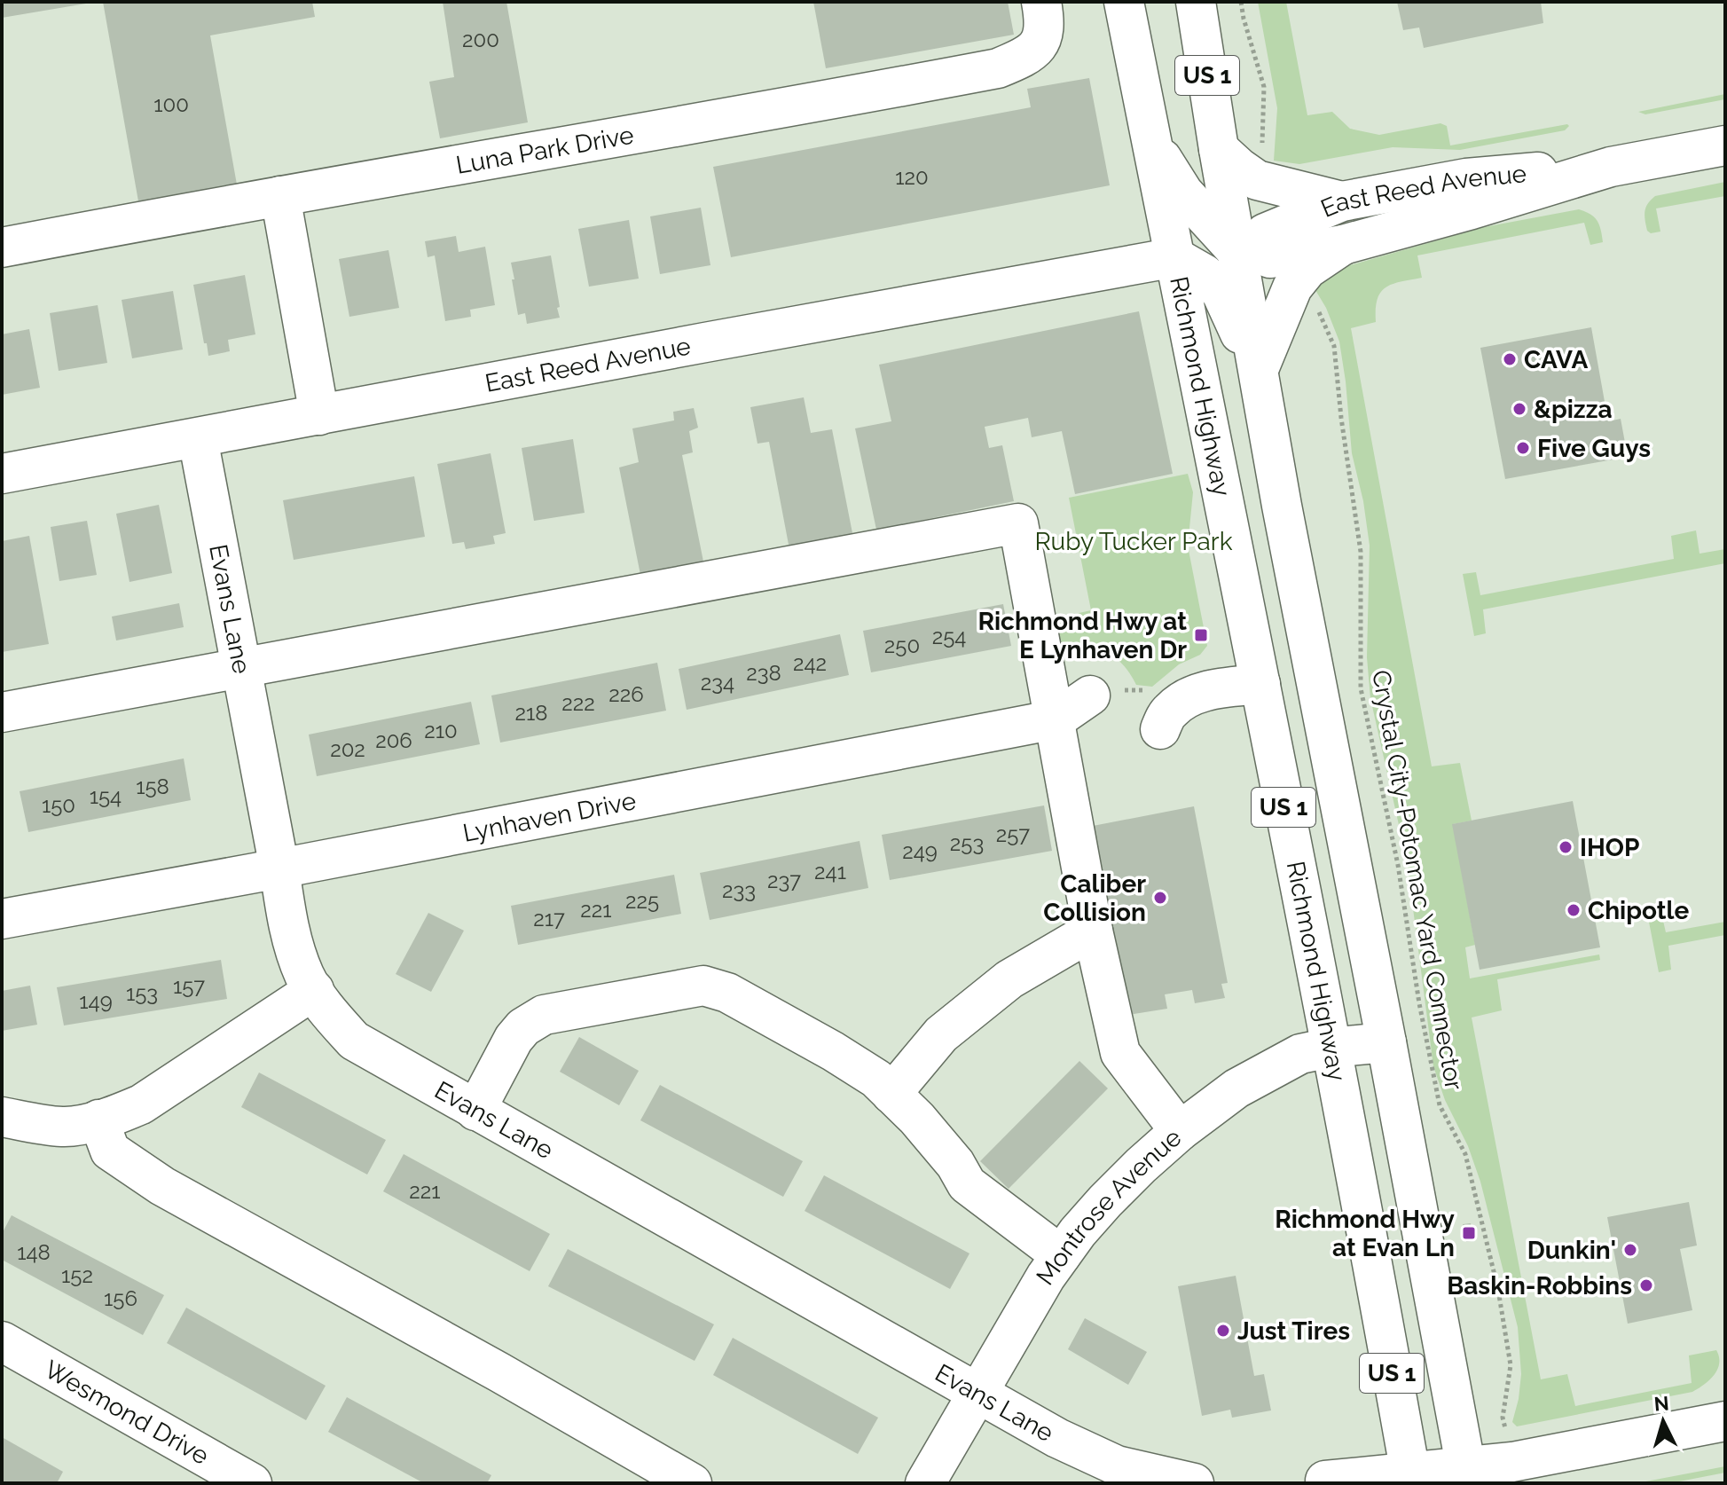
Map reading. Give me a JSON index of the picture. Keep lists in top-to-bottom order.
{
  "streets": {
    "main road": [
      "US 1",
      "Luna Park Drive",
      "East Reed Avenue",
      "Richmond Highway",
      "Evans Lane",
      "Lynhaven Drive",
      "Montrose Avenue",
      "Wesmond Drive"
    ],
    "path": ["Crystal City-Potomac Yard Connector"]
  },
  "crossings": [
    ["US 1", "East Reed Avenue"],
    ["US 1", "Montrose Avenue"],
    ["East Reed Avenue", "Richmond Highway"],
    ["East Reed Avenue", "Evans Lane"],
    ["Richmond Highway", "Montrose Avenue"],
    ["Evans Lane", "Lynhaven Drive"],
    ["Evans Lane", "Montrose Avenue"]
  ],
  "parks": ["Ruby Tucker Park"],
  "places": {
    "other": [
      "CAVA",
      "&pizza",
      "Five Guys",
      "IHOP",
      "Caliber Collision",
      "Chipotle",
      "Dunkin'",
      "Baskin-Robbins",
      "Just Tires"
    ],
    "transit": ["Richmond Hwy at E Lynhaven Dr", "Richmond Hwy at Evan Ln"]
  },
  "house_numbers": [
    "200",
    "100",
    "120",
    "254",
    "250",
    "242",
    "238",
    "234",
    "226",
    "222",
    "218",
    "210",
    "206",
    "202",
    "158",
    "154",
    "150",
    "257",
    "253",
    "249",
    "241",
    "237",
    "233",
    "225",
    "221",
    "217",
    "157",
    "153",
    "149",
    "221",
    "148",
    "152",
    "156"
  ],
  "north": "top"
}
